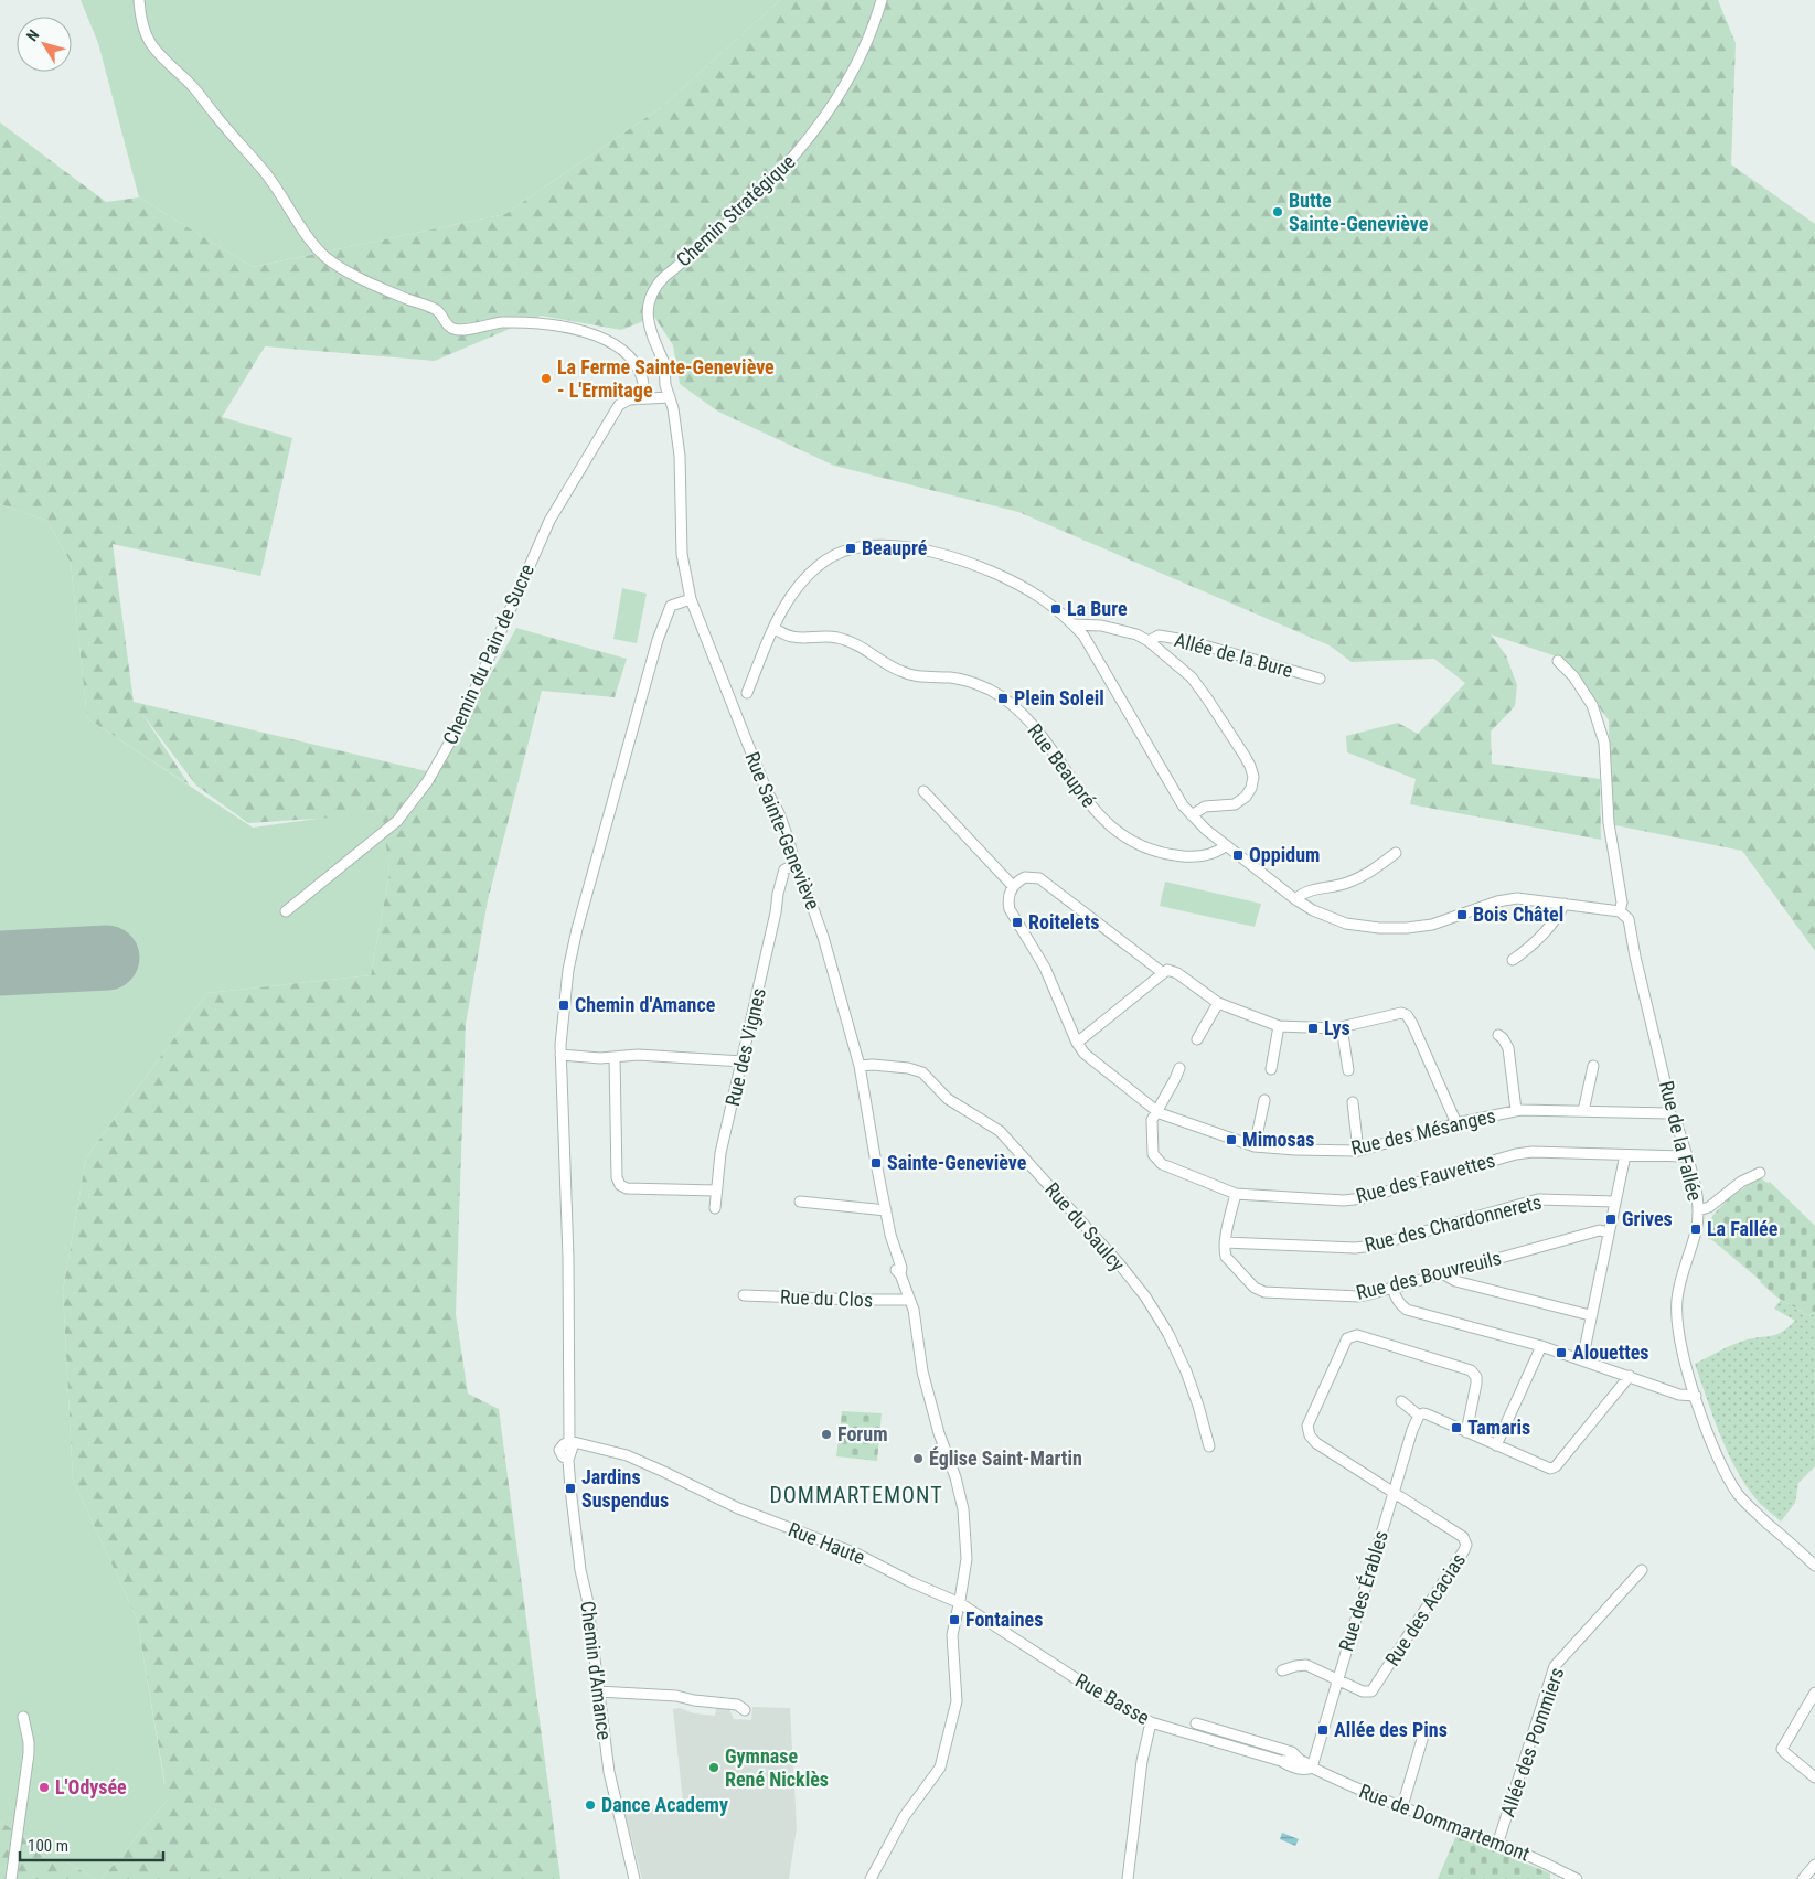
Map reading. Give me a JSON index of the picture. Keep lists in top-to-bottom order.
{
  "streets": {
    "street": [
      "Chemin Stratégique",
      "Chemin du Pain de Sucre",
      "Allée de la Bure",
      "Rue Beaupré",
      "Rue Sainte-Geneviève",
      "Rue des Vignes",
      "Rue des Mésanges",
      "Rue de la Fallée",
      "Rue des Fauvettes",
      "Rue des Chardonnerets",
      "Rue du Saulcy",
      "Rue des Bouvreuils",
      "Rue du Clos",
      "Rue Haute",
      "Rue des Érables",
      "Rue des Acacias",
      "Chemin d'Amance",
      "Rue Basse",
      "Allée des Pommiers",
      "Rue de Dommartemont"
    ]
  },
  "crossings": [
    ["Chemin Stratégique", "Chemin du Pain de Sucre"],
    ["Chemin Stratégique", "Rue Sainte-Geneviève"],
    ["Chemin du Pain de Sucre", "Rue Sainte-Geneviève"],
    ["Rue Sainte-Geneviève", "Rue des Vignes"],
    ["Rue Sainte-Geneviève", "Rue du Saulcy"],
    ["Rue Sainte-Geneviève", "Rue du Clos"],
    ["Rue Sainte-Geneviève", "Rue Haute"],
    ["Rue Sainte-Geneviève", "Chemin d'Amance"],
    ["Rue Sainte-Geneviève", "Rue Basse"],
    ["Rue des Mésanges", "Rue de la Fallée"],
    ["Rue des Mésanges", "Rue des Fauvettes"],
    ["Rue de la Fallée", "Rue des Fauvettes"],
    ["Rue des Chardonnerets", "Rue des Bouvreuils"],
    ["Rue Haute", "Chemin d'Amance"],
    ["Rue Haute", "Rue Basse"],
    ["Rue des Érables", "Rue des Acacias"],
    ["Rue des Érables", "Rue Basse"],
    ["Rue des Érables", "Rue de Dommartemont"],
    ["Rue Basse", "Rue de Dommartemont"],
    ["Allée des Pommiers", "Rue de Dommartemont"]
  ],
  "districts": ["DOMMARTEMONT"],
  "places": {
    "other": [
      "Butte Sainte-Geneviève",
      "La Ferme Sainte-Geneviève - L'Ermitage",
      "Forum",
      "Église Saint-Martin",
      "Gymnase René Nicklès",
      "L'Odysée",
      "Dance Academy"
    ],
    "transit": [
      "Beaupré",
      "La Bure",
      "Plein Soleil",
      "Oppidum",
      "Bois Châtel",
      "Roitelets",
      "Chemin d'Amance",
      "Lys",
      "Mimosas",
      "Sainte-Geneviève",
      "Grives",
      "La Fallée",
      "Alouettes",
      "Tamaris",
      "Jardins Suspendus",
      "Fontaines",
      "Allée des Pins"
    ]
  },
  "scale_bar": "100 m",
  "north": "top left"
}
